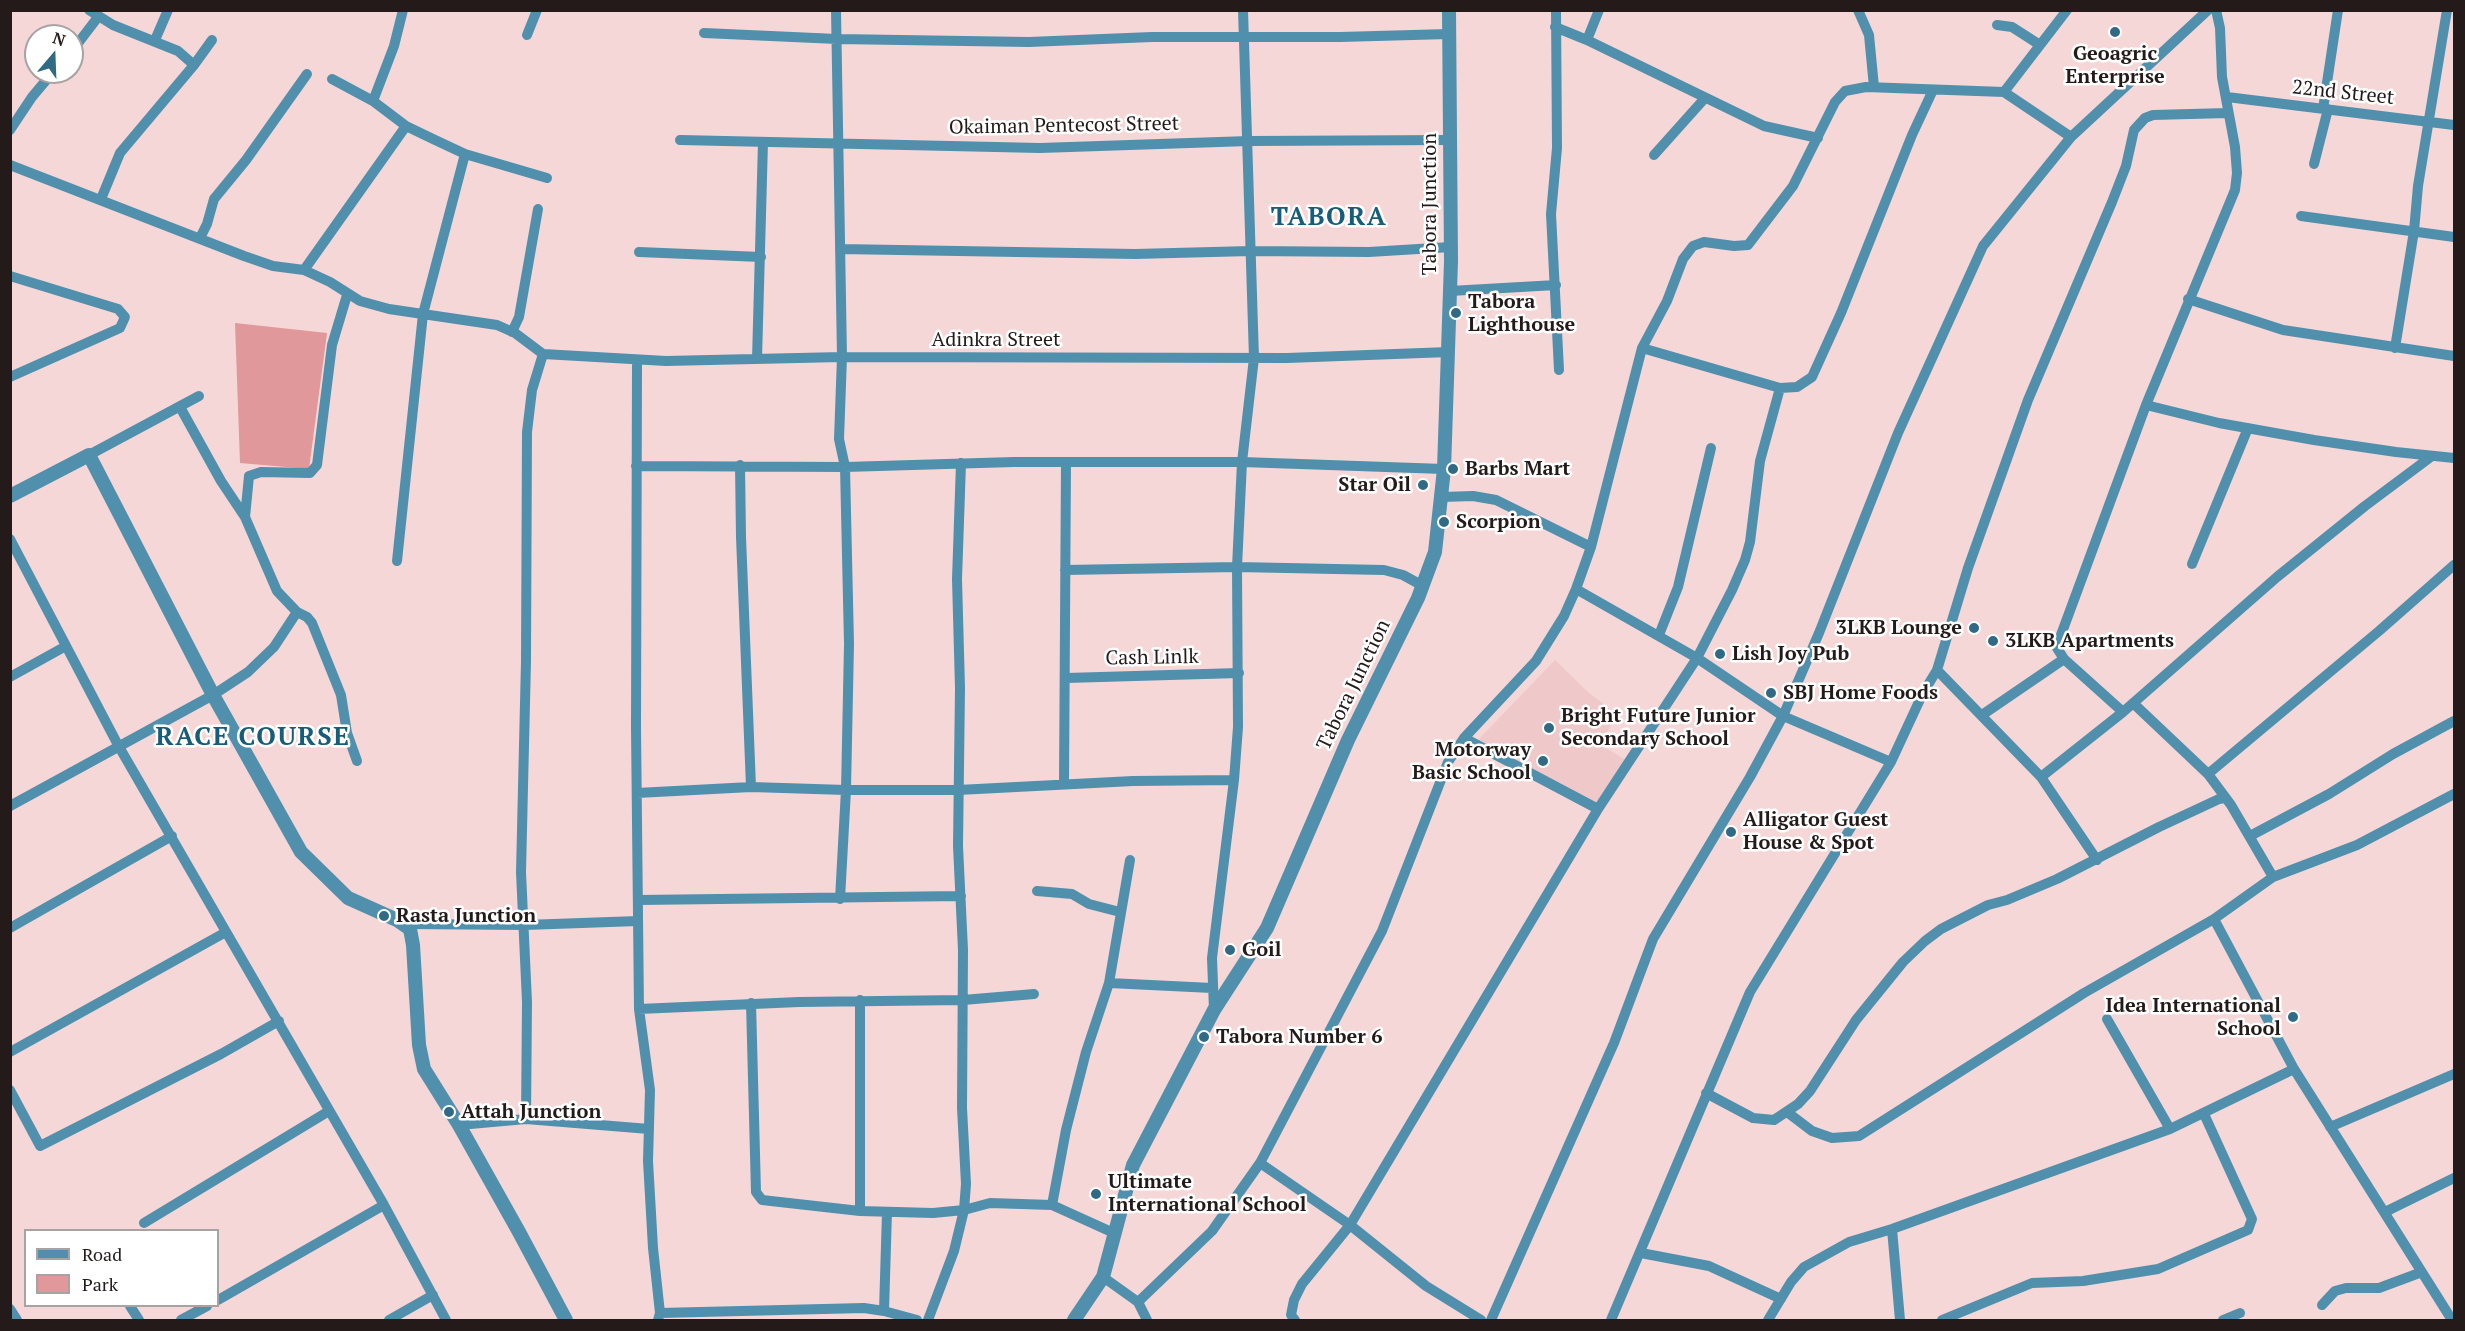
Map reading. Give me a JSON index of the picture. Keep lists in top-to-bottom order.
{
  "streets": {
    "street": [
      "22nd Street",
      "Okaiman Pentecost Street",
      "Tabora Junction",
      "Adinkra Street",
      "Cash Linlk"
    ]
  },
  "crossings": [
    ["Okaiman Pentecost Street", "Tabora Junction"],
    ["Tabora Junction", "Adinkra Street"]
  ],
  "districts": ["TABORA", "RACE COURSE"],
  "places": [
    "Geoagric Enterprise",
    "Tabora Lighthouse",
    "Barbs Mart",
    "Star Oil",
    "Scorpion",
    "3LKB Lounge",
    "3LKB Apartments",
    "Lish Joy Pub",
    "SBJ Home Foods",
    "Bright Future Junior Secondary School",
    "Motorway Basic School",
    "Alligator Guest House & Spot",
    "Rasta Junction",
    "Goil",
    "Idea International School",
    "Tabora Number 6",
    "Attah Junction",
    "Ultimate International School"
  ],
  "legend": ["Road", "Park"],
  "north": "top"
}
